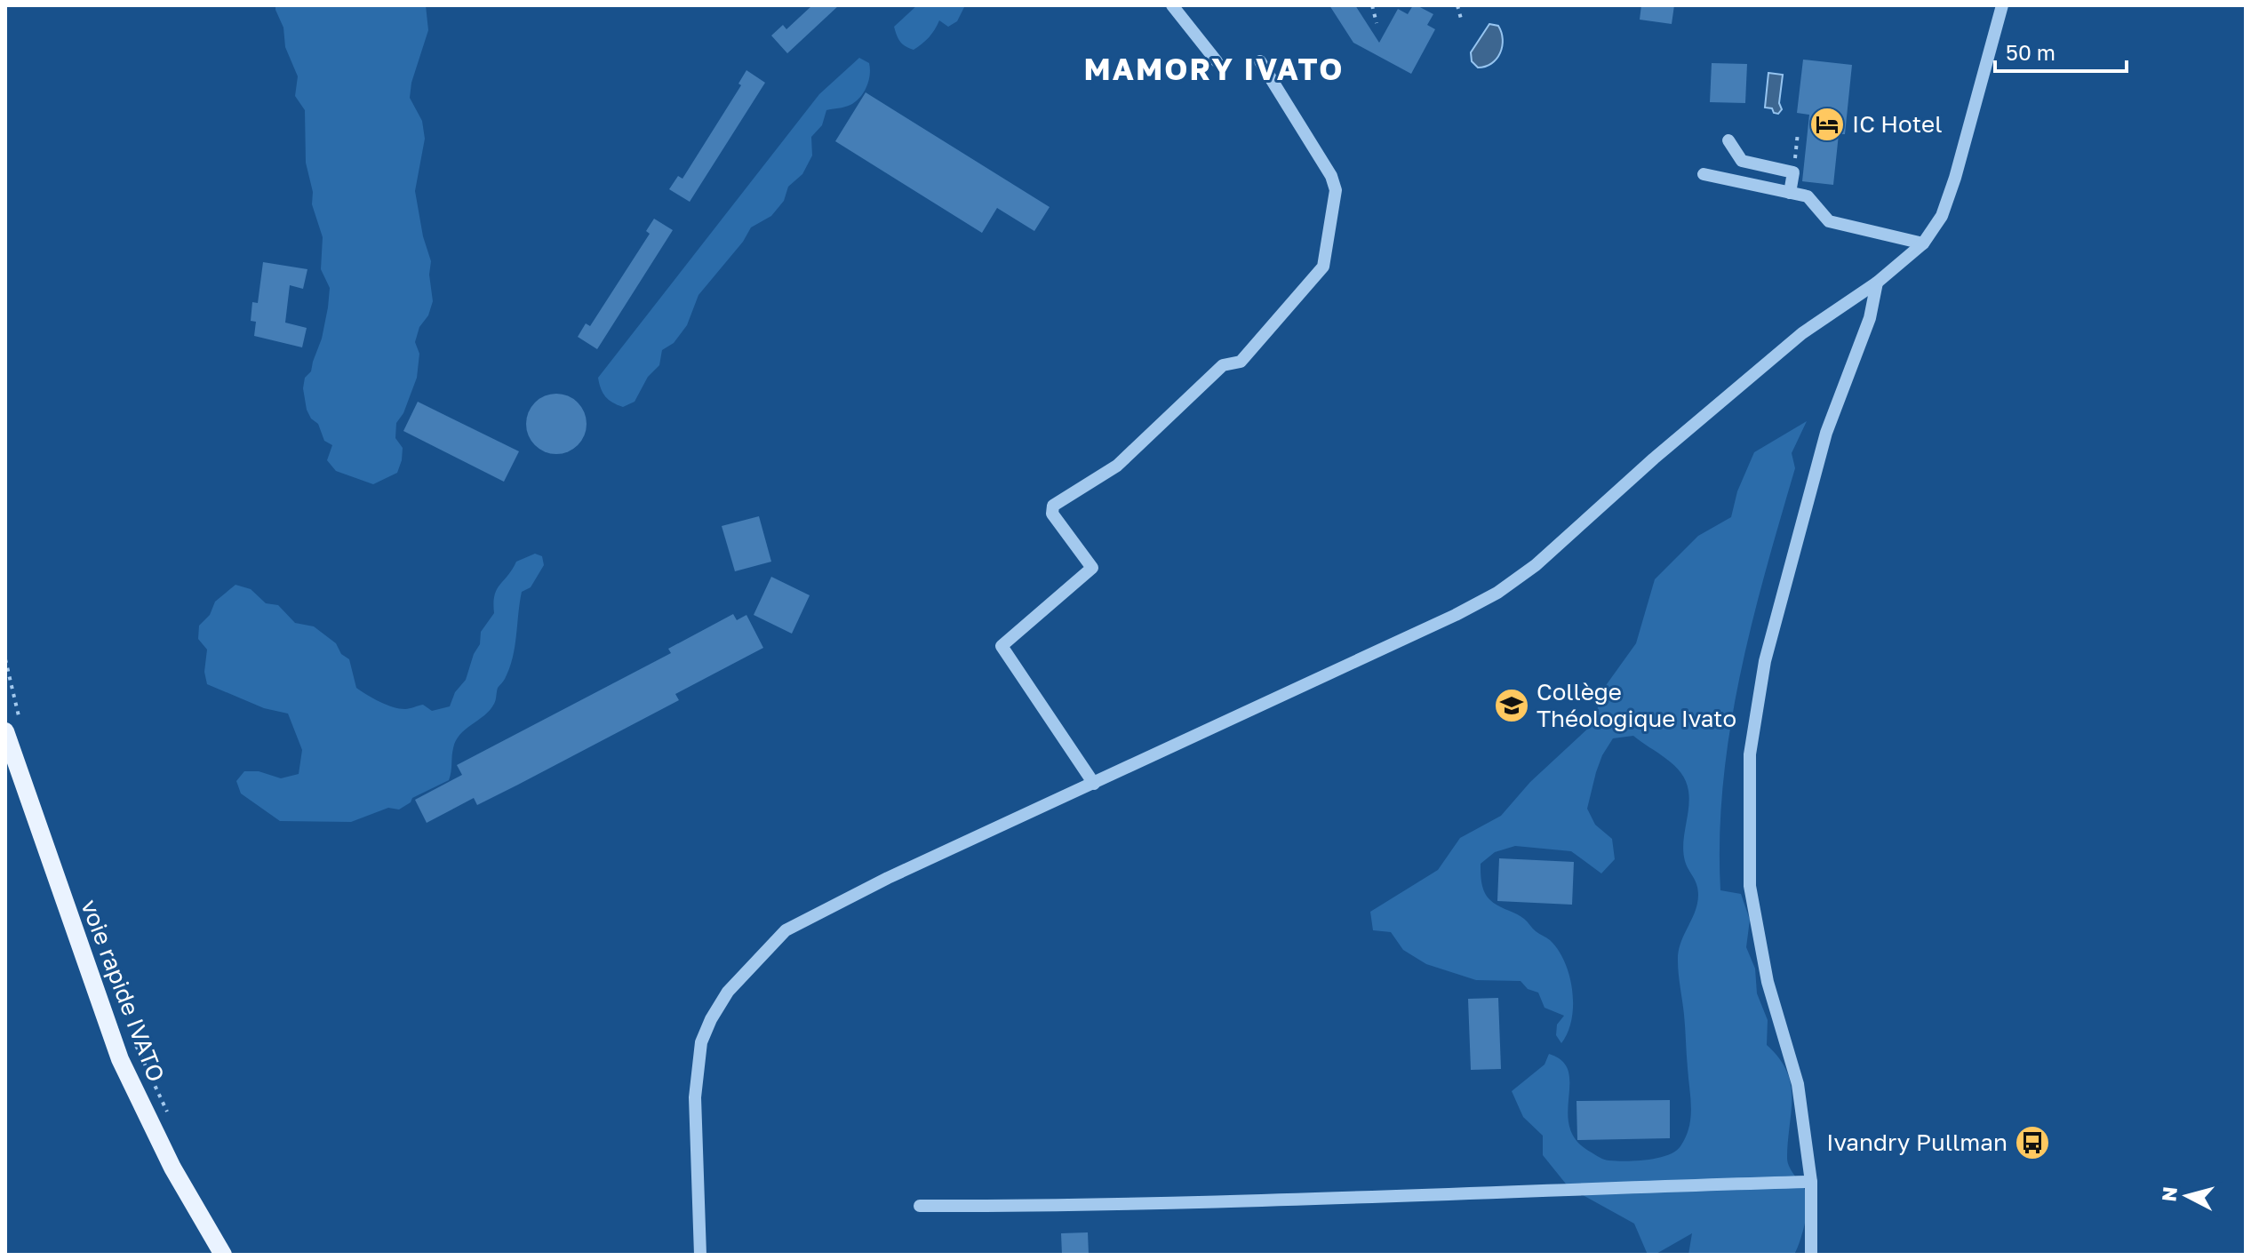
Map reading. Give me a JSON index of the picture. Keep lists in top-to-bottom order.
{
  "streets": {
    "main road": ["voie rapide IVATO"]
  },
  "districts": ["MAMORY IVATO"],
  "places": {
    "hotel": ["IC Hotel"],
    "school or university": ["Collège Théologique Ivato"],
    "bus stop": ["Ivandry Pullman"]
  },
  "scale_bar": "50 m",
  "north": "left"
}
